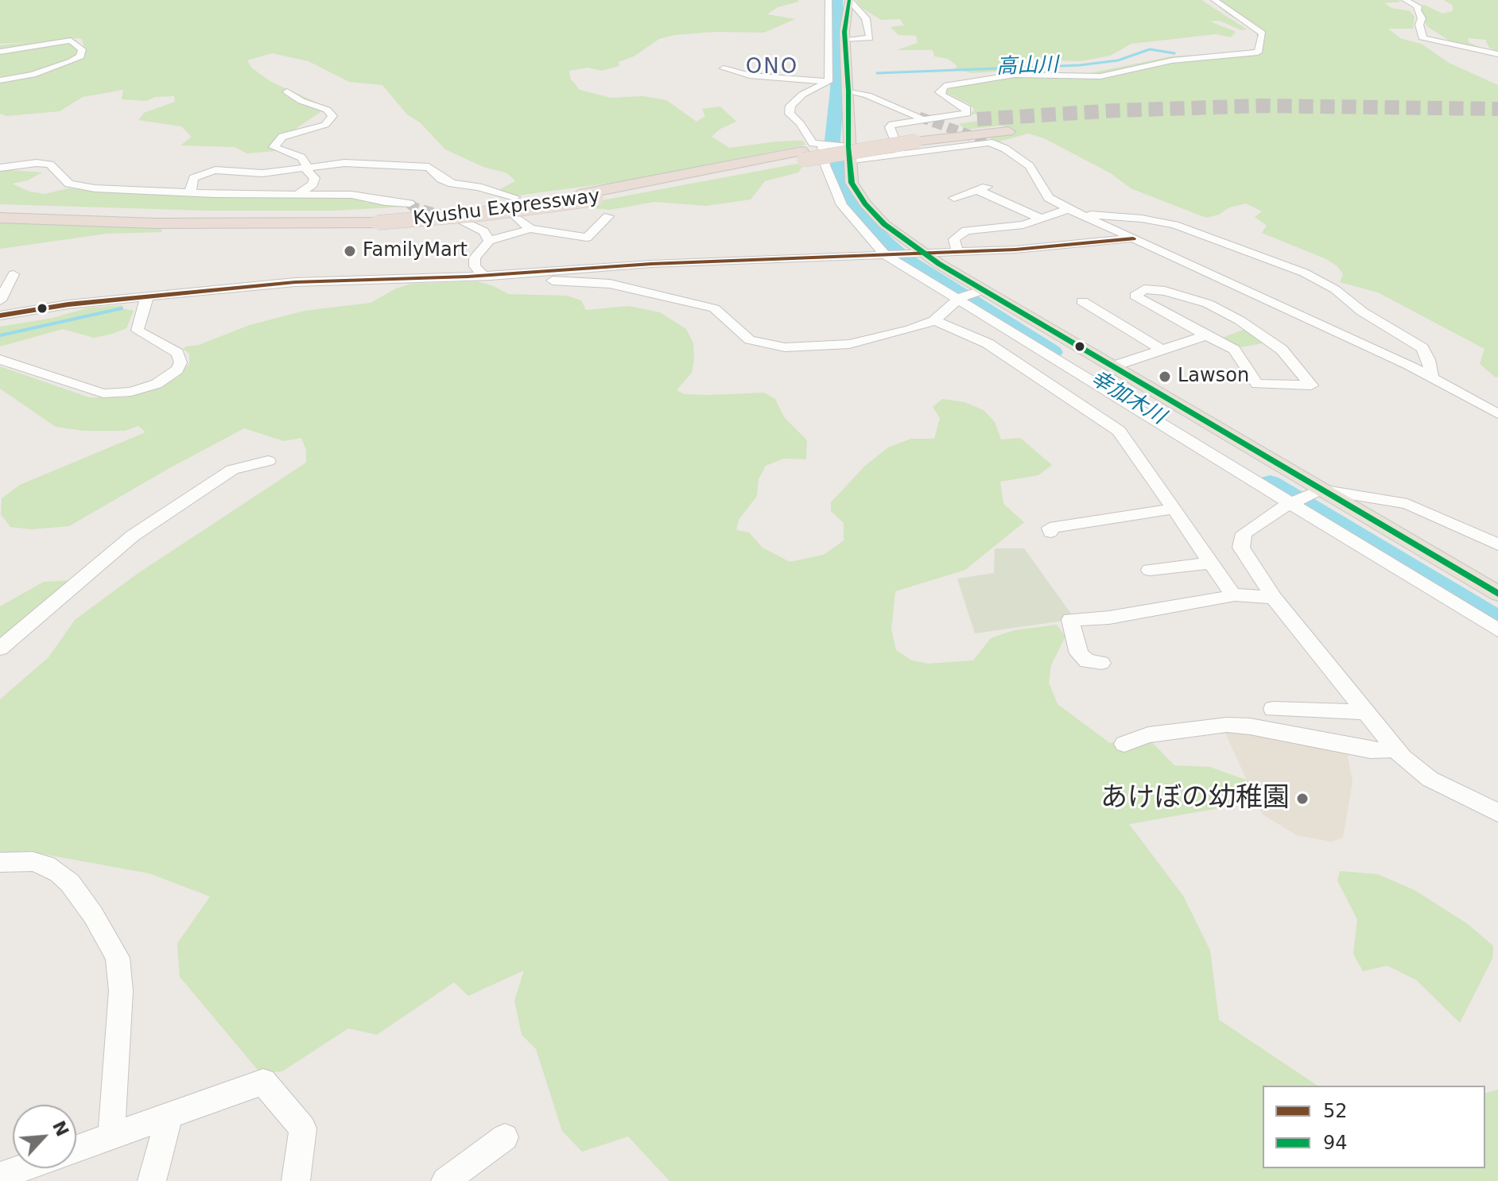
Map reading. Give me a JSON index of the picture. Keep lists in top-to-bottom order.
{
  "streets": {
    "highway": ["Kyushu Expressway"]
  },
  "districts": ["ONO"],
  "water": ["高山川", "幸加木川"],
  "places": ["FamilyMart", "Lawson", "あけぼの幼稚園"],
  "lines": ["transit line 94", "transit line 52"],
  "legend": ["52", "94"],
  "north": "top right"
}
